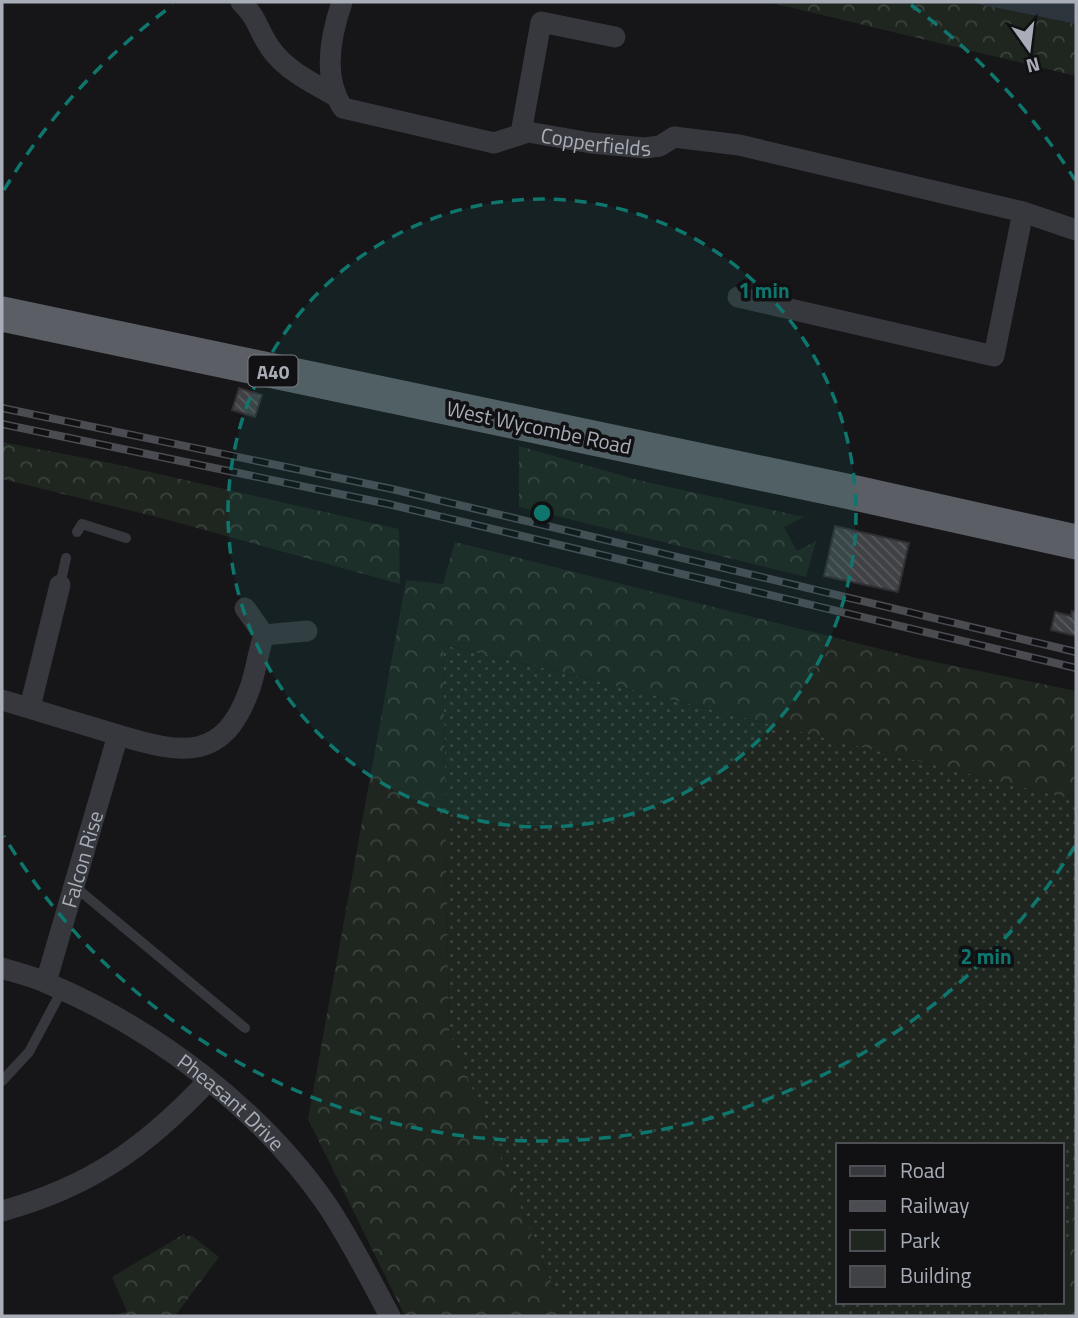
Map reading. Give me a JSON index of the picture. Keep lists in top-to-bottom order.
{
  "streets": {
    "highway": ["A40", "West Wycombe Road"],
    "street": ["Copperfields", "Falcon Rise", "Pheasant Drive"]
  },
  "crossings": [
    ["Falcon Rise", "Pheasant Drive"]
  ],
  "legend": [
    "Road",
    "Railway",
    "Park",
    "Building"
  ],
  "north": "bottom",
  "rings": ["1 min", "2 min"]
}
